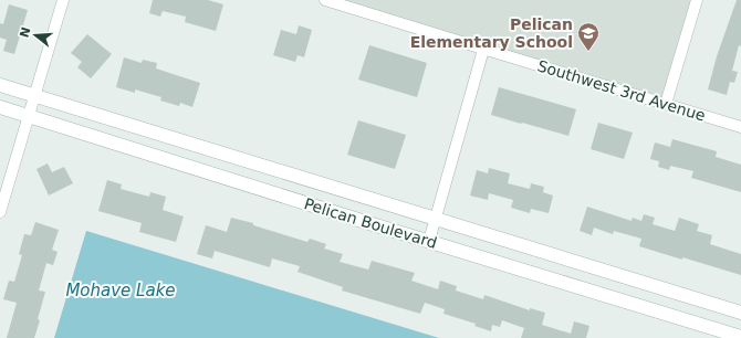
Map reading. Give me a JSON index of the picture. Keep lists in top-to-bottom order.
{
  "streets": {
    "street": ["Southwest 3rd Avenue", "Pelican Boulevard"]
  },
  "water": ["Mohave Lake"],
  "places": {
    "school or university": ["Pelican Elementary School"]
  },
  "north": "left"
}
